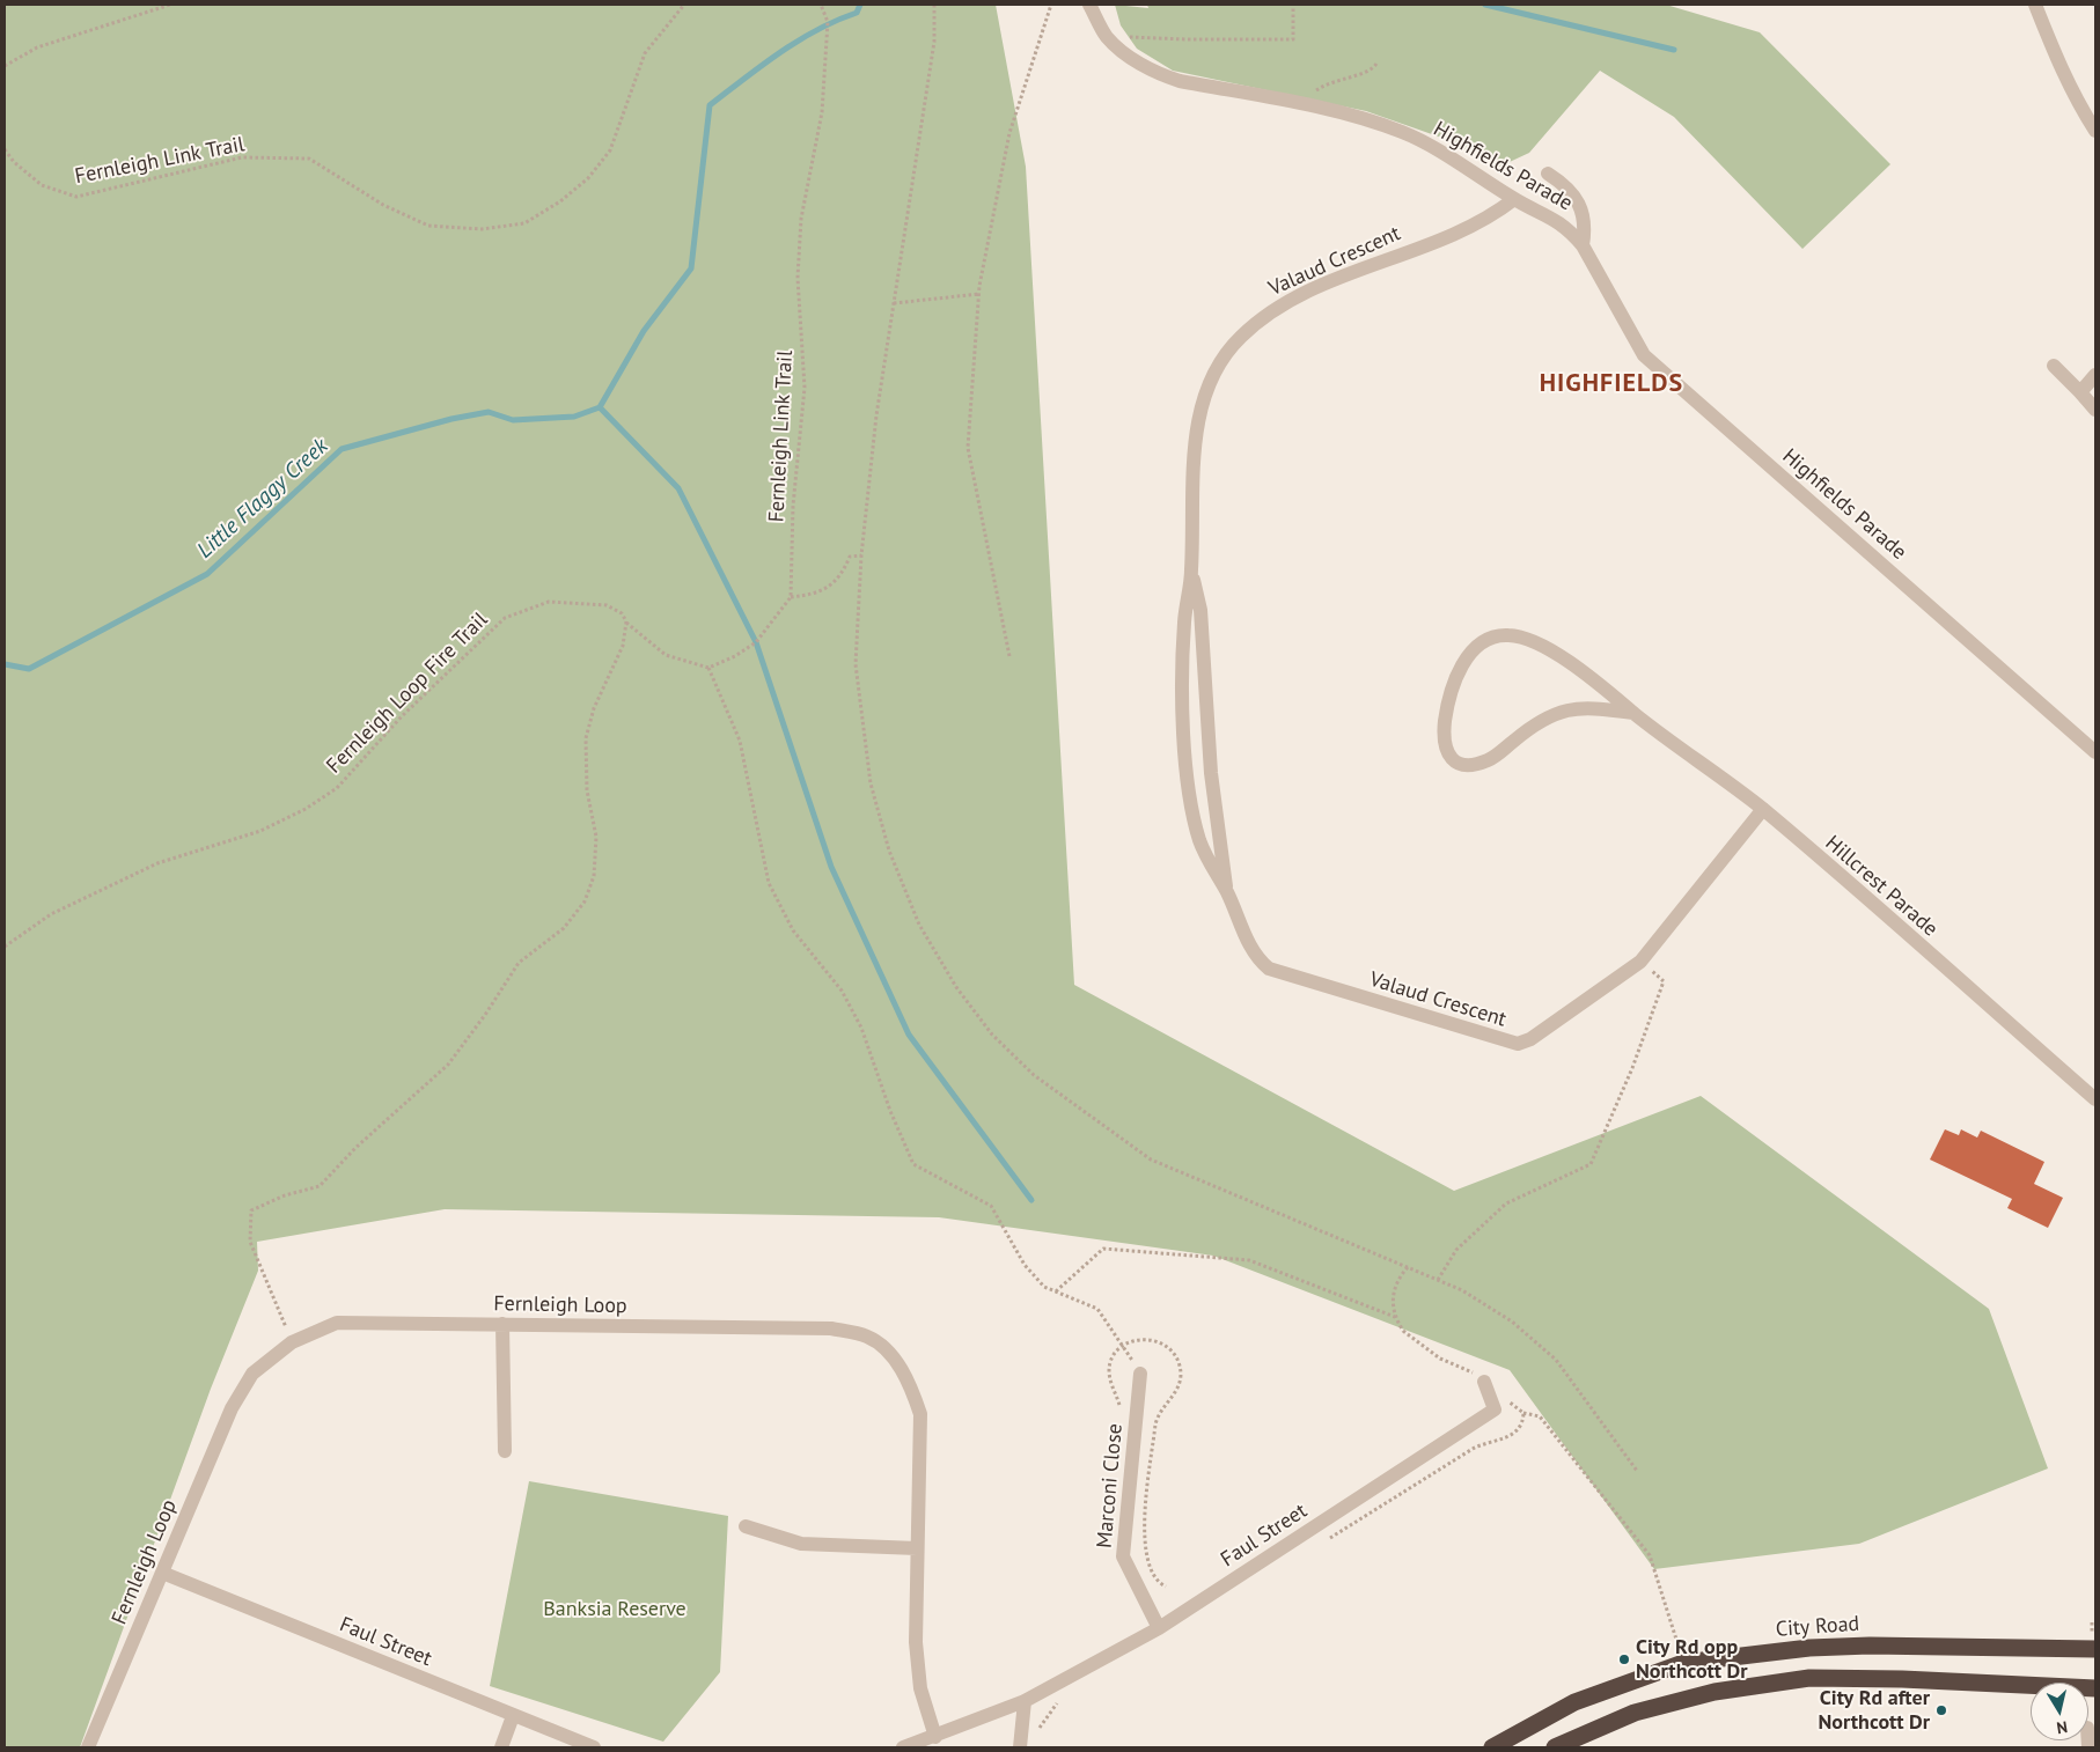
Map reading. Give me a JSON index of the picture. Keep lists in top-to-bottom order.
{
  "streets": {
    "highway": ["City Road"],
    "street": [
      "Highfields Parade",
      "Valaud Crescent",
      "Hillcrest Parade",
      "Fernleigh Loop",
      "Marconi Close",
      "Faul Street"
    ],
    "path": ["Fernleigh Link Trail", "Fernleigh Loop Fire Trail"]
  },
  "crossings": [
    ["Highfields Parade", "Valaud Crescent"],
    ["Valaud Crescent", "Hillcrest Parade"],
    ["Fernleigh Loop", "Faul Street"],
    ["Marconi Close", "Faul Street"]
  ],
  "districts": ["HIGHFIELDS"],
  "water": ["Little Flaggy Creek"],
  "parks": ["Banksia Reserve"],
  "places": ["City Rd opp Northcott Dr", "City Rd after Northcott Dr"],
  "north": "bottom"
}
